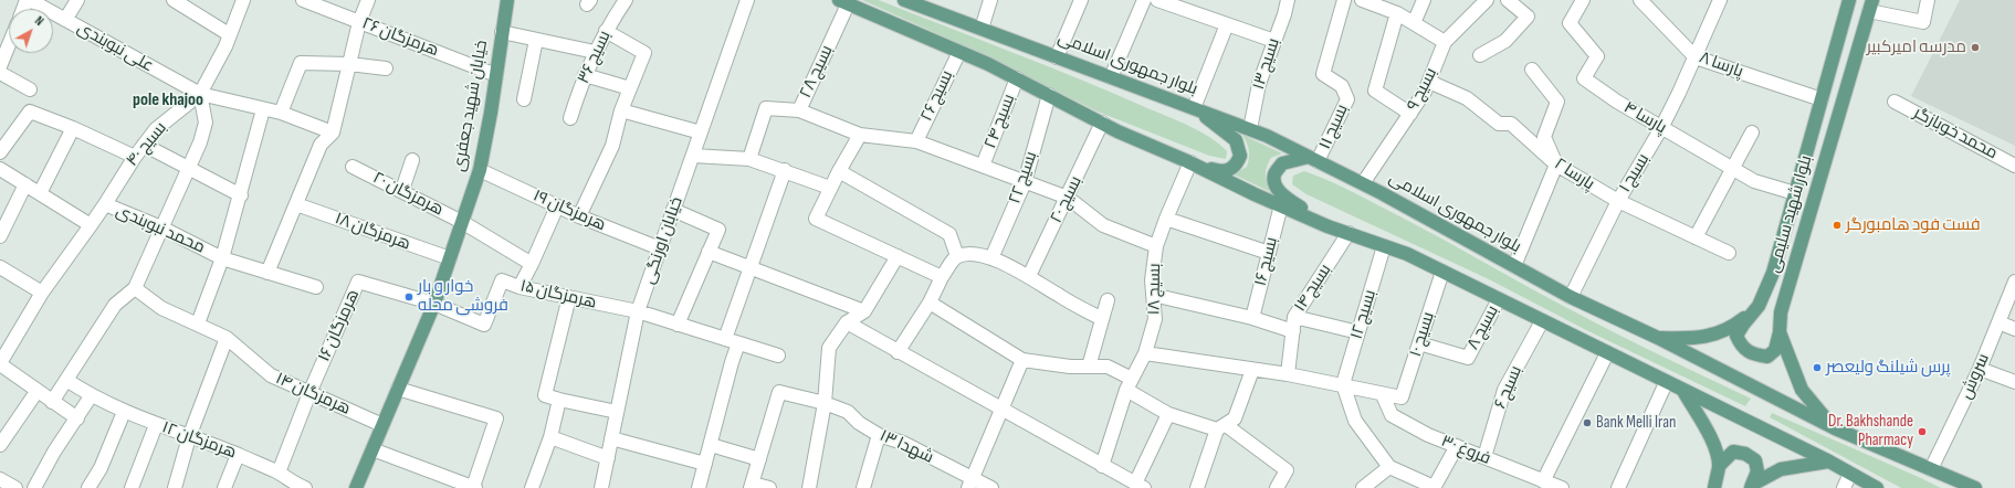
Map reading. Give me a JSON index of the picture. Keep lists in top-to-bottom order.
{
  "streets": {
    "main road": ["بلوار جمهوری اسلامی", "خیابان شهید جعفری", "بلوار شهید سلیمی"],
    "street": [
      "هرمزگان ۲۶",
      "علی نبوبندی",
      "بسیج ۳۶",
      "بسیج ۱۳",
      "پارسا ۸",
      "بسیج ۲۸",
      "بسیج ۹",
      "بسیج ۲۶",
      "پارسا ۴",
      "بسیج ۲۴",
      "بسیج ۱۱",
      "محمد خوبازگر",
      "بسیج ۴۰",
      "بسیج ۱",
      "پارسا ۲",
      "بسیج ۲۲",
      "هرمزگان ۲۰",
      "بسیج ۲۰",
      "هرمزگان ۱۹",
      "محمد نبوبندی",
      "هرمزگان ۱۸",
      "خیابان اورنگی",
      "بسیج ۱۶",
      "بسیج ۱۴",
      "بسیج ۱۸",
      "هرمزگان ۱۵",
      "بسیج ۱۲",
      "هرمزگان ۱۶",
      "بسیج ۸",
      "بسیج ۱۰",
      "سروش",
      "بسیج ۶",
      "هرمزگان ۱۴",
      "هرمزگان ۱۲",
      "شهدا ۱۳",
      "فروغ ۳۰"
    ]
  },
  "crossings": [
    ["هرمزگان ۲۶", "خیابان شهید جعفری"],
    ["علی نبوبندی", "بسیج ۴۰"],
    ["بلوار جمهوری اسلامی", "بسیج ۱۳"],
    ["بلوار جمهوری اسلامی", "بسیج ۹"],
    ["بلوار جمهوری اسلامی", "بسیج ۱۱"],
    ["بلوار جمهوری اسلامی", "بسیج ۱"],
    ["بلوار جمهوری اسلامی", "بلوار شهید سلیمی"],
    ["بلوار جمهوری اسلامی", "سروش"],
    ["پارسا ۸", "بسیج ۱"],
    ["پارسا ۸", "بلوار شهید سلیمی"],
    ["بسیج ۹", "پارسا ۲"],
    ["خیابان شهید جعفری", "هرمزگان ۲۰"],
    ["خیابان شهید جعفری", "هرمزگان ۱۹"],
    ["خیابان شهید جعفری", "هرمزگان ۱۸"],
    ["خیابان شهید جعفری", "هرمزگان ۱۵"],
    ["خیابان شهید جعفری", "هرمزگان ۱۶"],
    ["خیابان شهید جعفری", "هرمزگان ۱۴"],
    ["پارسا ۴", "بسیج ۱"],
    ["پارسا ۴", "بلوار شهید سلیمی"],
    ["بسیج ۴۰", "محمد نبوبندی"],
    ["بسیج ۱", "پارسا ۲"],
    ["هرمزگان ۱۹", "خیابان اورنگی"],
    ["خیابان اورنگی", "هرمزگان ۱۵"],
    ["هرمزگان ۱۵", "هرمزگان ۱۶"],
    ["هرمزگان ۱۶", "هرمزگان ۱۴"],
    ["بسیج ۸", "بسیج ۱۰"],
    ["بسیج ۱۰", "فروغ ۳۰"],
    ["بسیج ۶", "فروغ ۳۰"]
  ],
  "districts": ["pole khajoo"],
  "places": [
    "مدرسه امیرکبیر",
    "فست فود هامبورگر",
    "خوار و بار فروشی محله",
    "پرس شیلنگ ولیعصر",
    "Bank Melli Iran",
    "Dr. Bakhshande Pharmacy"
  ],
  "north": "top right"
}
